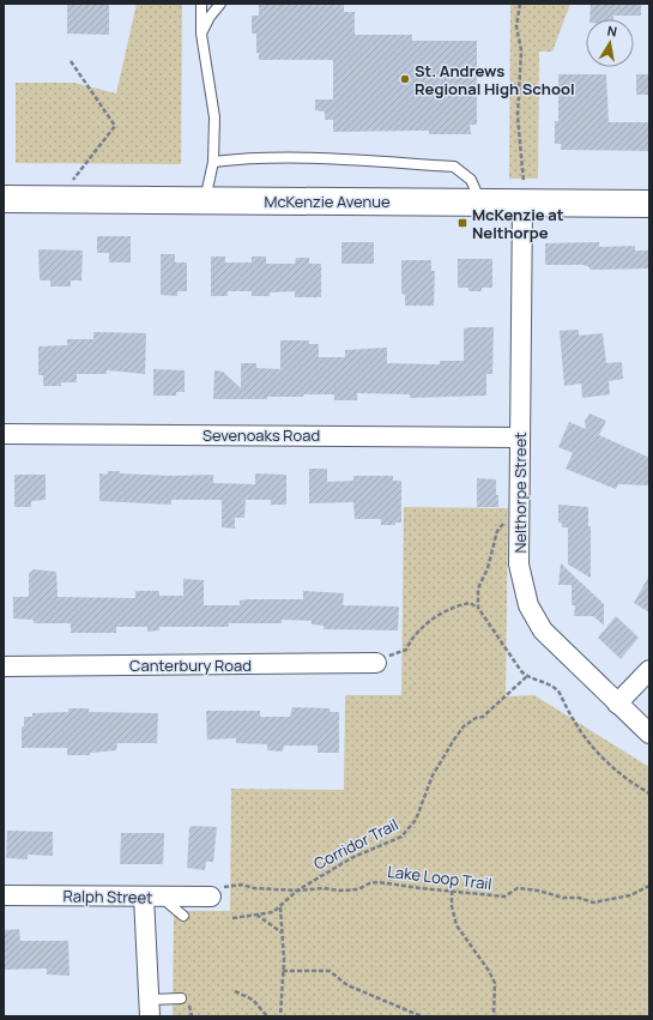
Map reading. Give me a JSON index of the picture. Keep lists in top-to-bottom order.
{
  "streets": {
    "main road": ["McKenzie Avenue"],
    "street": [
      "Sevenoaks Road",
      "Nelthorpe Street",
      "Canterbury Road",
      "Ralph Street"
    ],
    "path": ["Corridor Trail", "Lake Loop Trail"]
  },
  "crossings": [
    ["McKenzie Avenue", "Nelthorpe Street"],
    ["Sevenoaks Road", "Nelthorpe Street"],
    ["Corridor Trail", "Lake Loop Trail"],
    ["Lake Loop Trail", "Ralph Street"]
  ],
  "places": {
    "other": ["St. Andrews Regional High School"],
    "transit": ["McKenzie at Nelthorpe"]
  },
  "north": "top"
}
